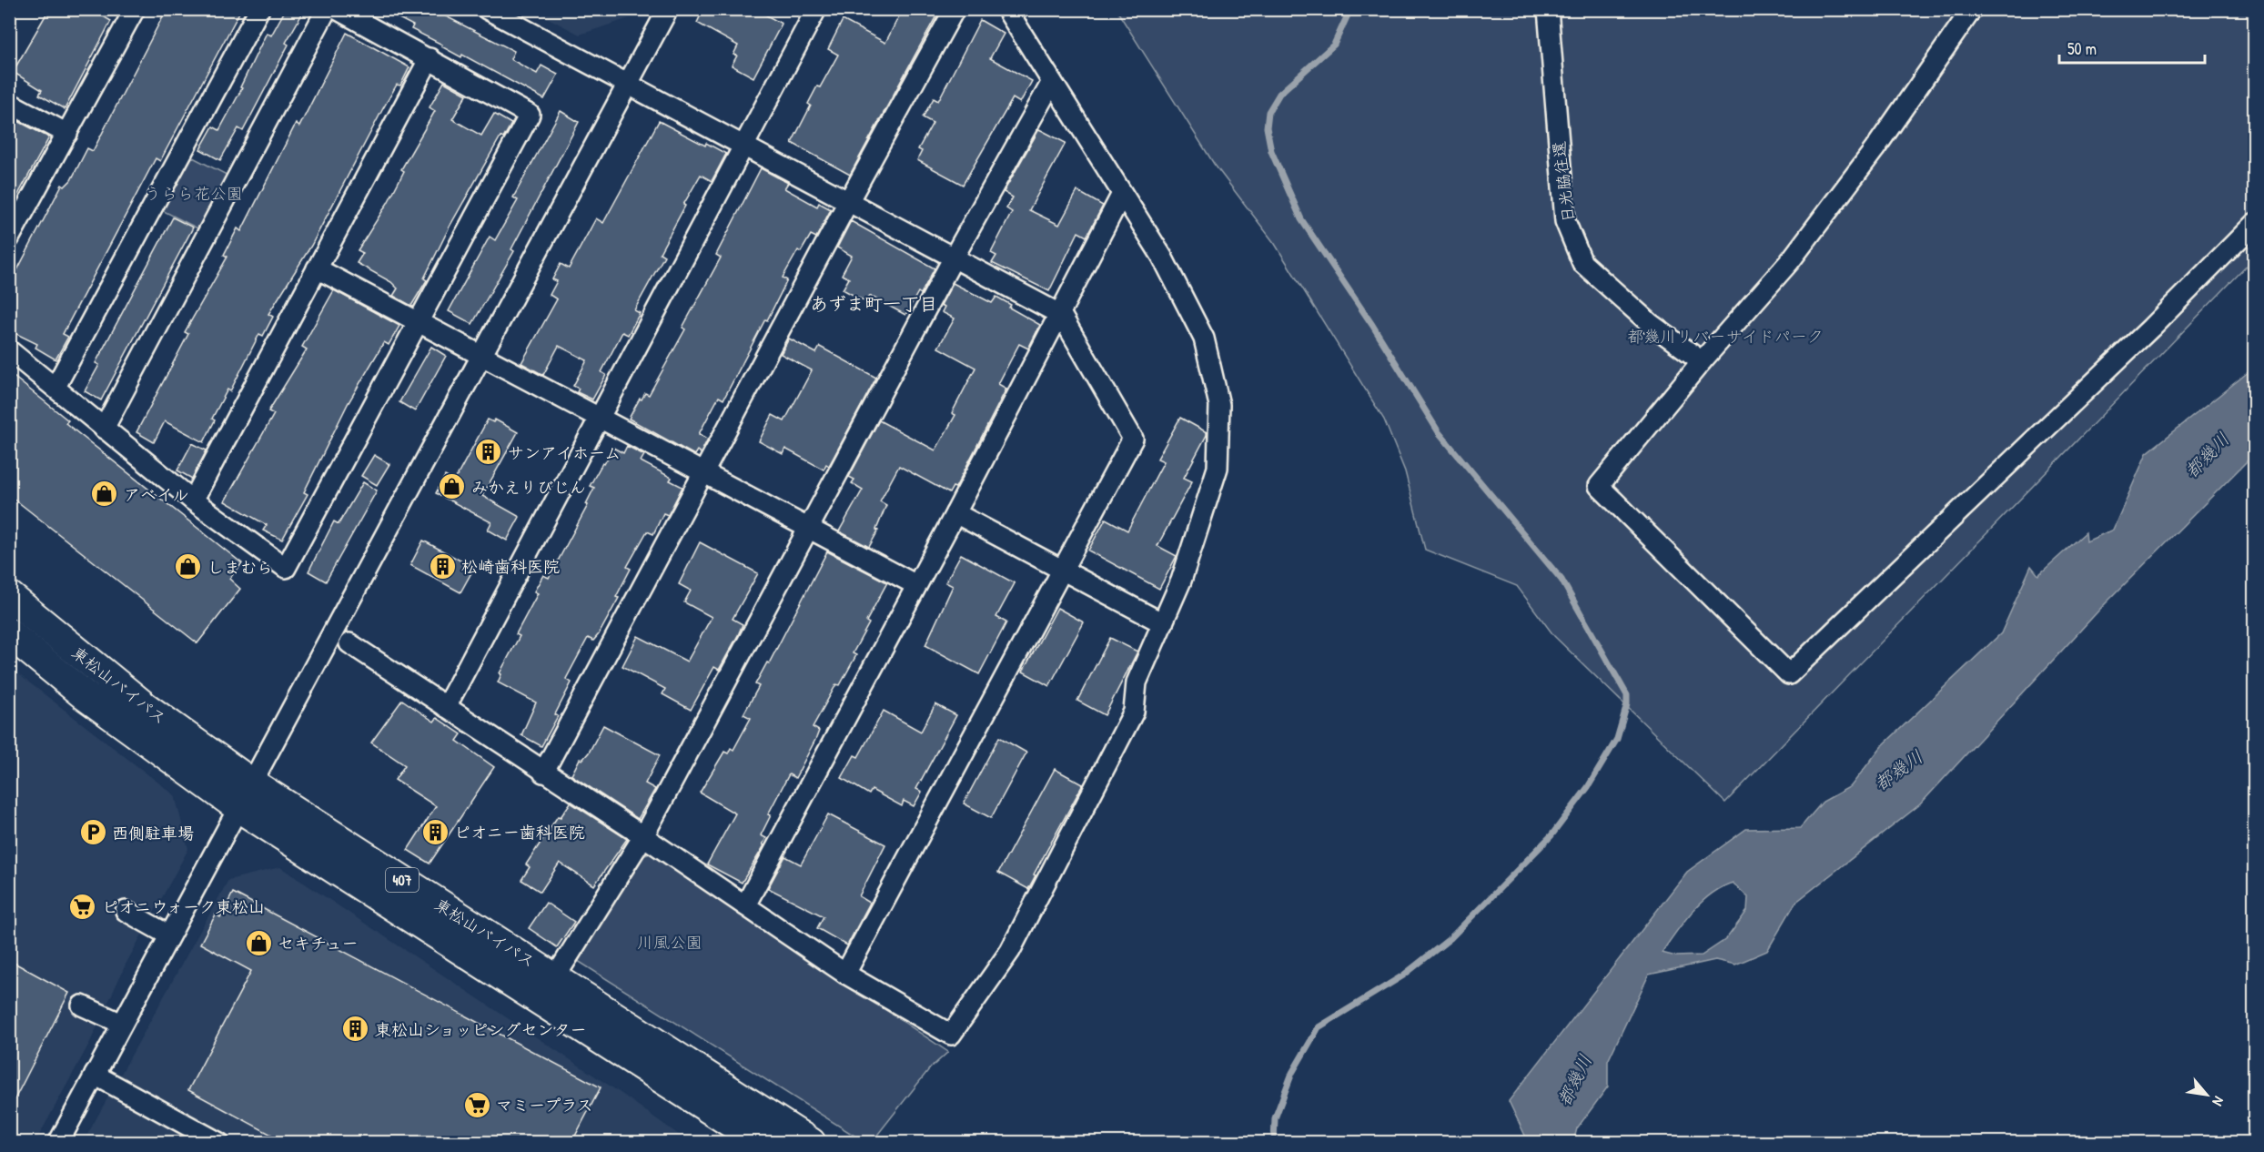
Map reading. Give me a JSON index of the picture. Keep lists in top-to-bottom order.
{
  "streets": {
    "highway": ["東松山バイパス", "407"],
    "street": ["日光脇往還"]
  },
  "districts": ["あずま町一丁目"],
  "water": ["都幾川"],
  "parks": ["うらら花公園", "都幾川リバーサイドパーク", "川風公園"],
  "places": {
    "building": [
      "サンアイホーム",
      "松崎歯科医院",
      "ピオニー歯科医院",
      "東松山ショッピングセンター"
    ],
    "shop": [
      "みかえりびじん",
      "アベイル",
      "しまむら",
      "セキチュー"
    ],
    "parking": ["西側駐車場"],
    "supermarket": ["ピオニウォーク東松山", "マミープラス"]
  },
  "scale_bar": "50 m",
  "north": "bottom right"
}
